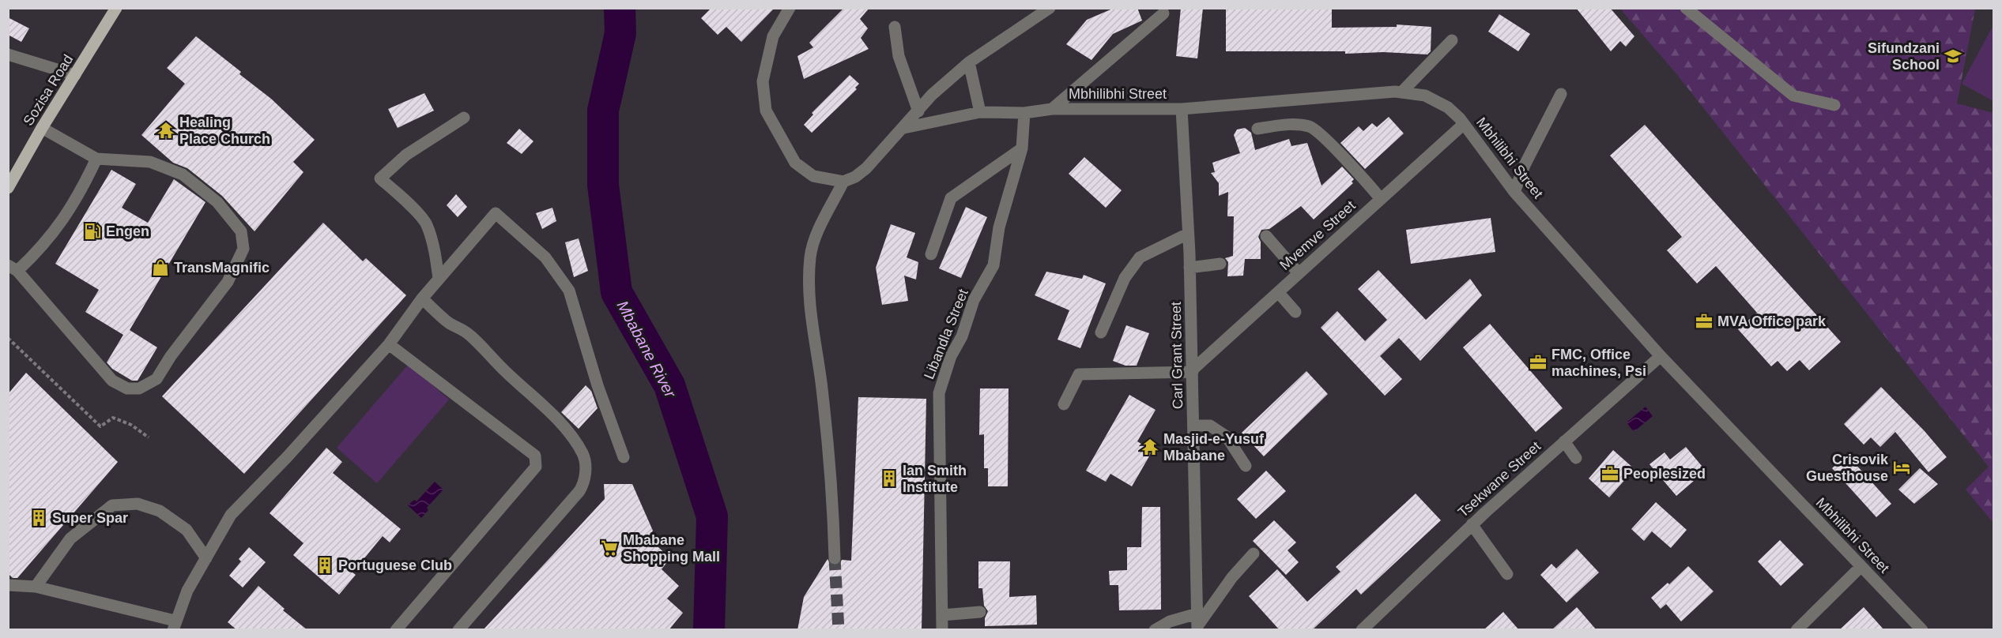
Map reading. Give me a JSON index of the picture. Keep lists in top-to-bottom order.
{
  "streets": {
    "main road": ["Sozisa Road"],
    "street": [
      "Mbhilibhi Street",
      "Mvemve Street",
      "Libandla Street",
      "Carl Grant Street",
      "Tsekwane Street"
    ]
  },
  "crossings": [
    ["Mbhilibhi Street", "Mvemve Street"],
    ["Mbhilibhi Street", "Libandla Street"],
    ["Mbhilibhi Street", "Carl Grant Street"],
    ["Mbhilibhi Street", "Tsekwane Street"],
    ["Mvemve Street", "Carl Grant Street"]
  ],
  "water": ["Mbabane River"],
  "places": {
    "school or university": ["Sifundzani School"],
    "temple": ["Healing Place Church", "Masjid-e-Yusuf Mbabane"],
    "fuel station": ["Engen"],
    "shop": ["TransMagnific"],
    "office": ["MVA Office park", "FMC, Office machines, Psi", "Peoplesized"],
    "hotel": ["Crisovik Guesthouse"],
    "building": ["Ian Smith Institute", "Super Spar", "Portuguese Club"],
    "supermarket": ["Mbabane Shopping Mall"]
  }
}
